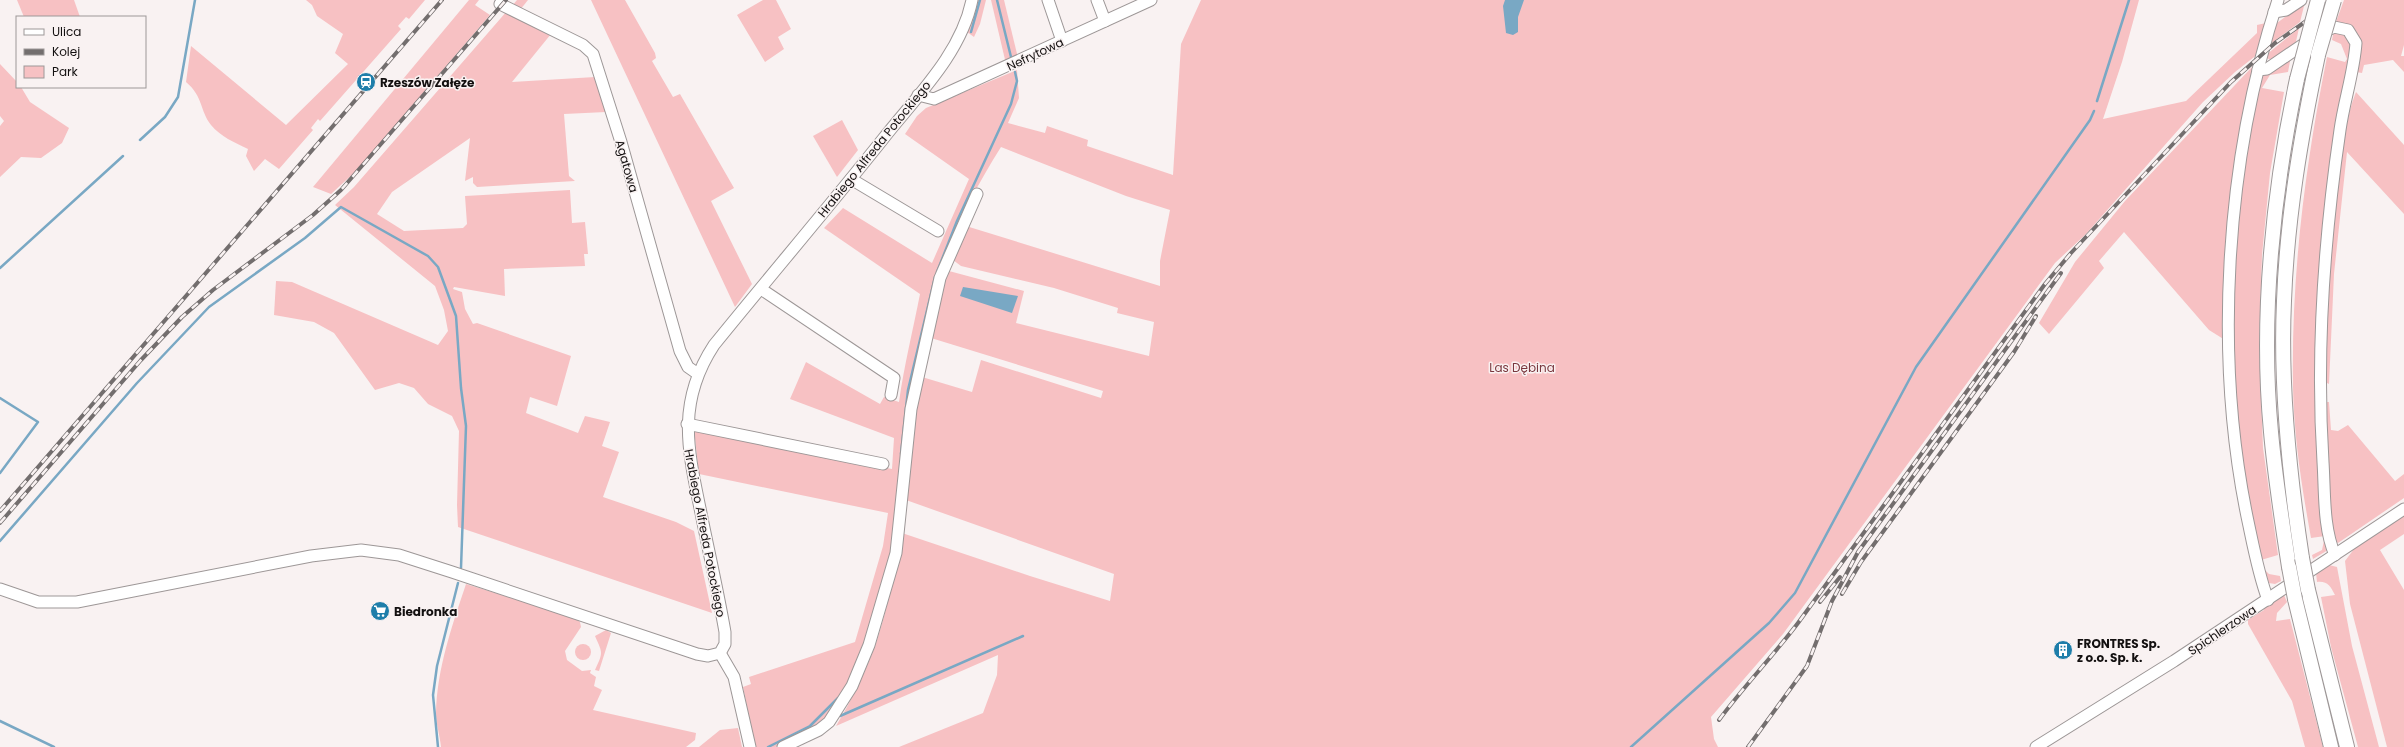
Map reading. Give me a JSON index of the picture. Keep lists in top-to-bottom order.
{
  "streets": {
    "street": [
      "Nefrytowa",
      "Hrabiego Alfreda Potockiego",
      "Agatowa",
      "Spichlerzowa"
    ]
  },
  "crossings": [
    ["Nefrytowa", "Hrabiego Alfreda Potockiego"],
    ["Hrabiego Alfreda Potockiego", "Agatowa"]
  ],
  "parks": ["Las Dębina"],
  "places": {
    "station": ["Rzeszów Załęże"],
    "supermarket": ["Biedronka"],
    "building": ["FRONTRES Sp. z o.o. Sp. k."]
  },
  "legend": ["Ulica", "Kolej", "Park"]
}
